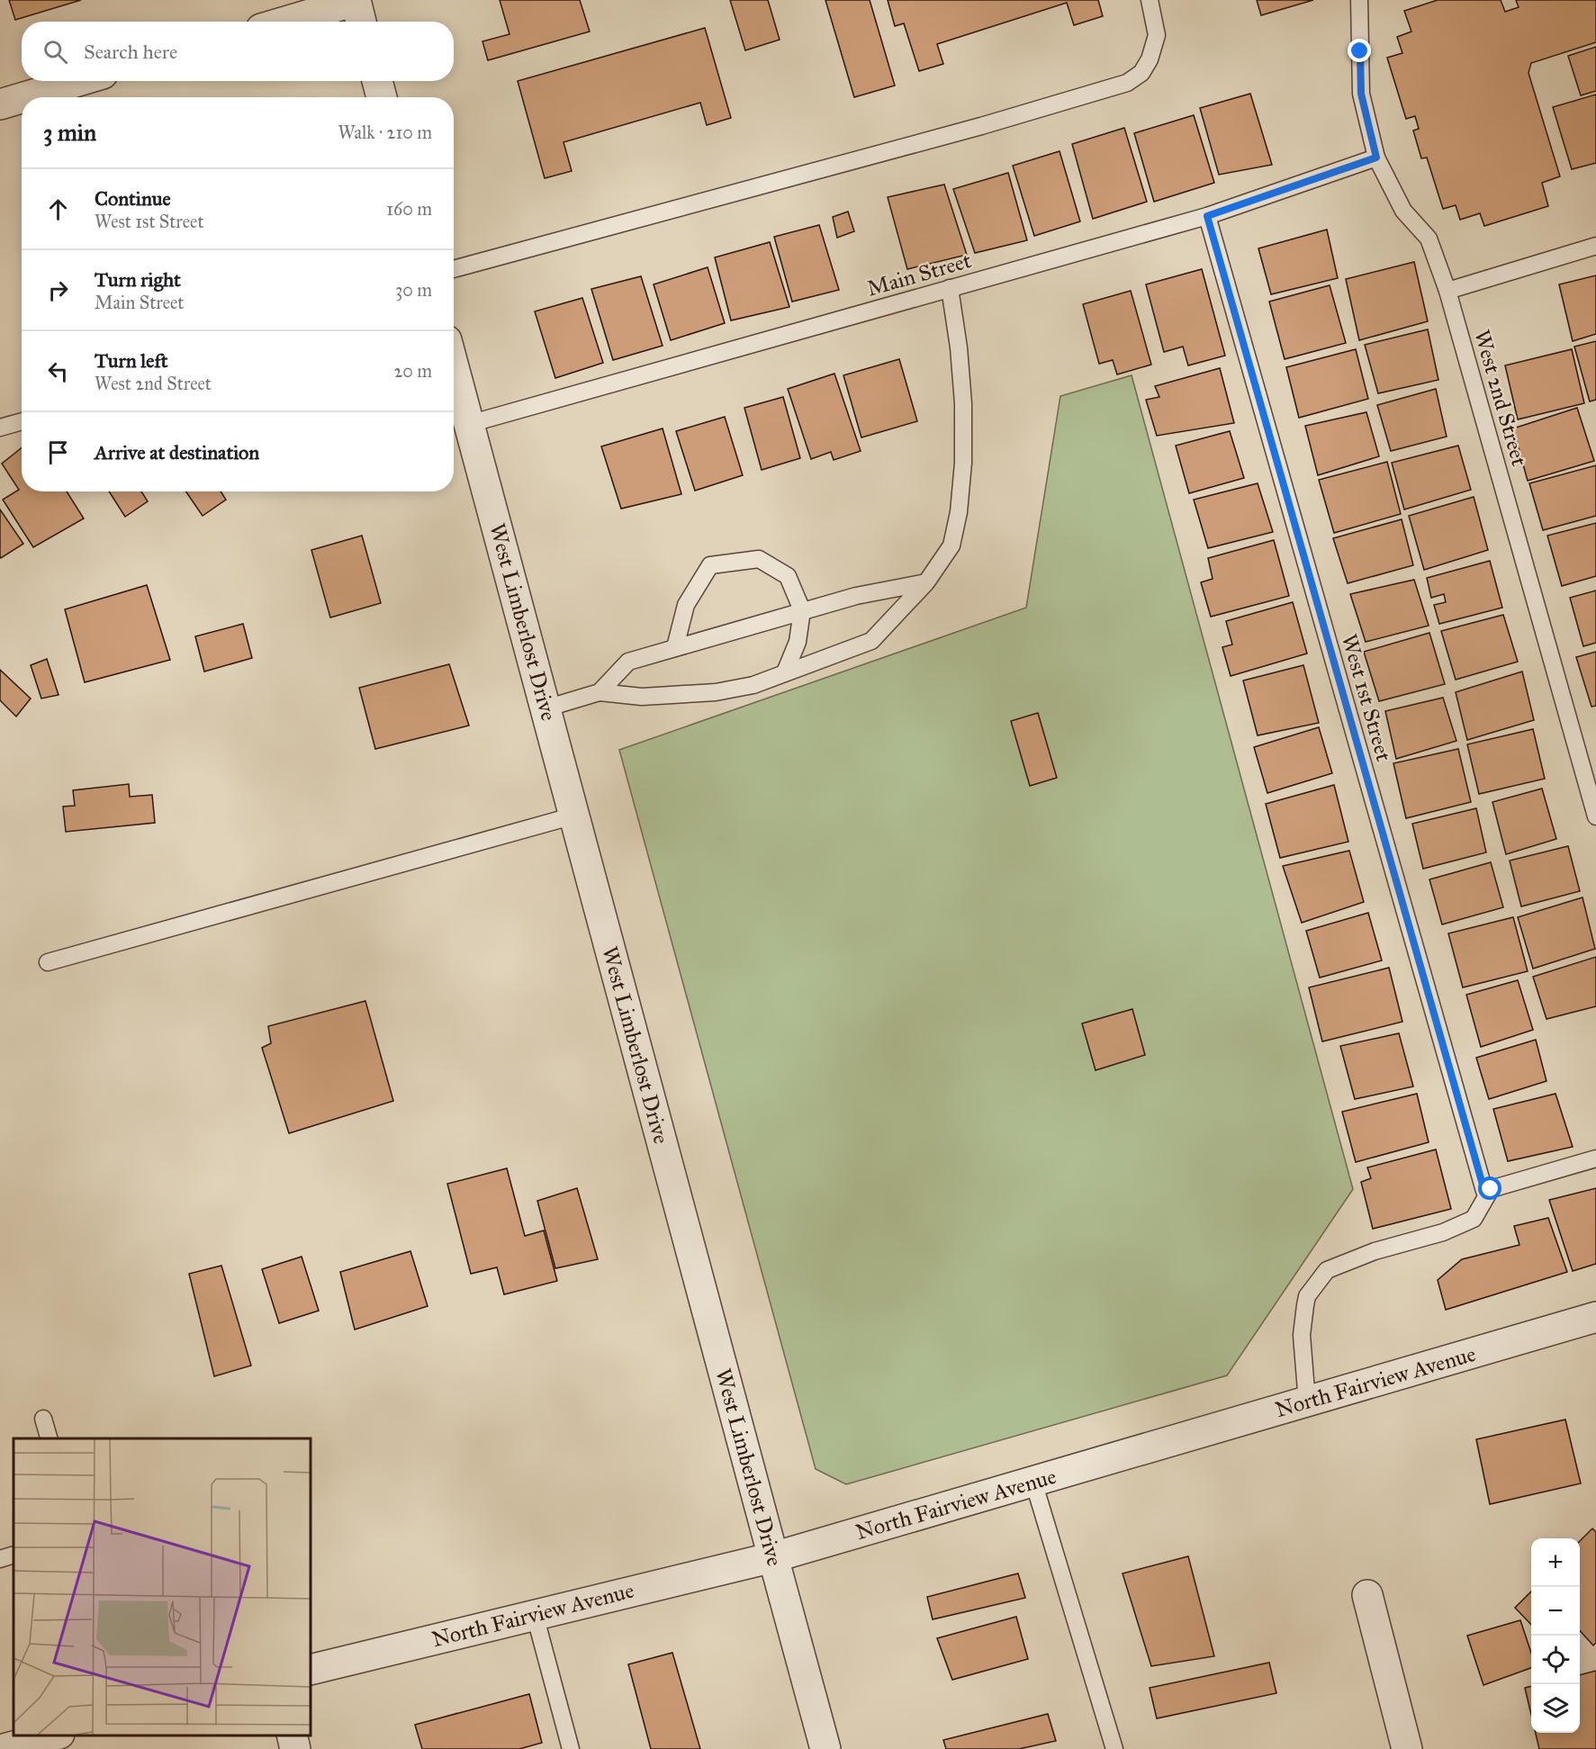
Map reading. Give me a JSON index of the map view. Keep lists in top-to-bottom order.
{
  "streets": {
    "street": ["West Limberlost Drive", "North Fairview Avenue"],
    "lane": ["Main Street", "West 2nd Street", "West 1st Street"]
  },
  "crossings": [
    ["Main Street", "West 2nd Street"],
    ["Main Street", "West Limberlost Drive"],
    ["Main Street", "West 1st Street"],
    ["West Limberlost Drive", "North Fairview Avenue"]
  ],
  "page": {
    "search": "Search here",
    "heading": ["3 min", "Walk · 210 m"],
    "list": [
      ["Continue", "West 1st Street", "160 m"],
      ["Turn right", "Main Street", "30 m"],
      ["Turn left", "West 2nd Street", "20 m"],
      "Arrive at destination"
    ],
    "map_buttons": ["+", "−"]
  }
}
